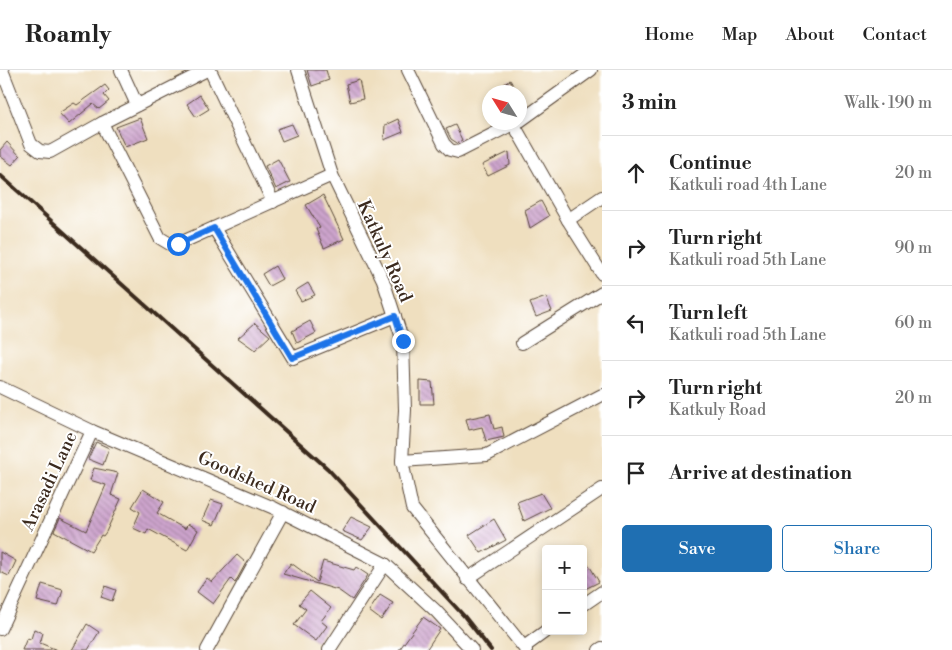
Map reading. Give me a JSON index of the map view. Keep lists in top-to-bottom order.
{
  "streets": {
    "street": ["Katkuly Road", "Arasadi Lane", "Goodshed Road"]
  },
  "crossings": [
    ["Arasadi Lane", "Goodshed Road"]
  ],
  "north": "top left",
  "page": {
    "header": "Roamly",
    "nav": [
      "Home",
      "Map",
      "About",
      "Contact"
    ],
    "heading": ["3 min", "Walk · 190 m"],
    "list": [
      ["Continue", "Katkuli road 4th Lane", "20 m"],
      ["Turn right", "Katkuli road 5th Lane", "90 m"],
      ["Turn left", "Katkuli road 5th Lane", "60 m"],
      ["Turn right", "Katkuly Road", "20 m"],
      "Arrive at destination"
    ],
    "buttons": ["Save", "Share"],
    "map_buttons": ["+", "−"]
  }
}
